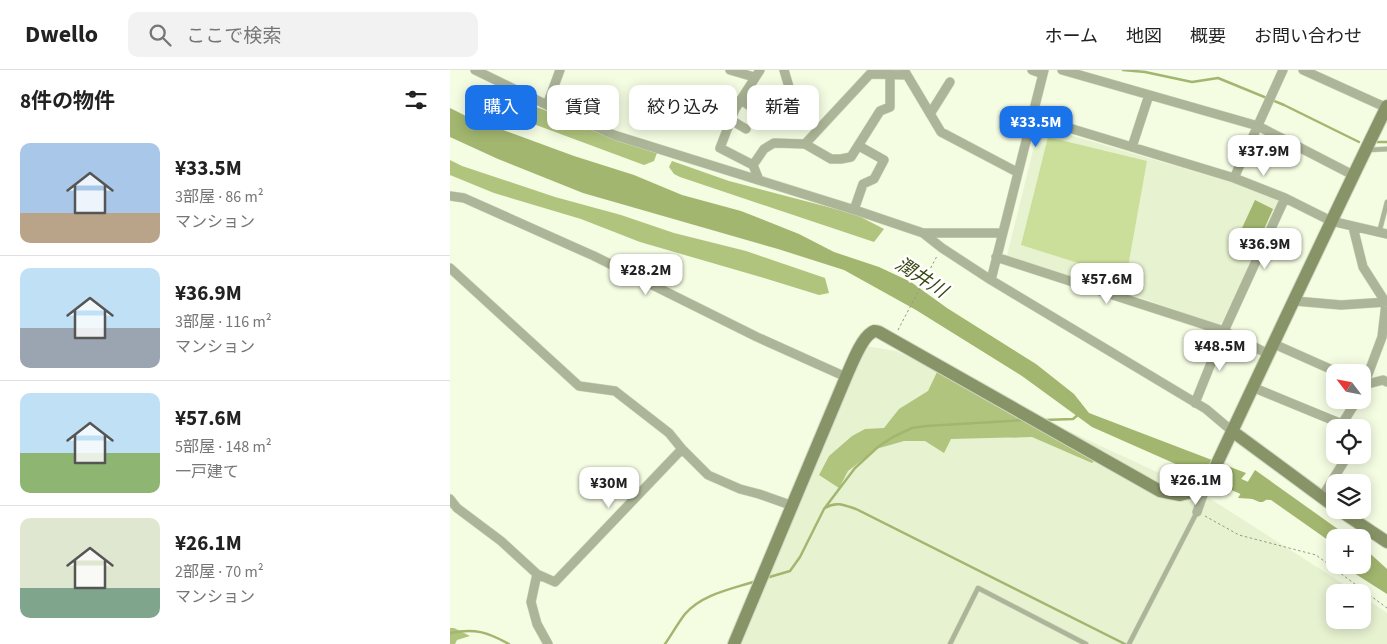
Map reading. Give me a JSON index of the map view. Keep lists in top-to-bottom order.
{
  "water": ["潤井川"],
  "north": "top left",
  "page": {
    "header": "Dwello",
    "search": "ここで検索",
    "nav": [
      "ホーム",
      "地図",
      "概要",
      "お問い合わせ"
    ],
    "heading": "8件の物件",
    "chip": [
      "購入",
      "賃貸",
      "絞り込み",
      "新着"
    ],
    "price": [
      "¥33.5M",
      "¥37.9M",
      "¥36.9M",
      "¥28.2M",
      "¥57.6M",
      "¥48.5M",
      "¥26.1M",
      "¥30M"
    ],
    "list": [
      {
        "name": "¥33.5M",
        "note": "3部屋 · 86 m² · マンション"
      },
      {
        "name": "¥36.9M",
        "note": "3部屋 · 116 m² · マンション"
      },
      {
        "name": "¥57.6M",
        "note": "5部屋 · 148 m² · 一戸建て"
      },
      {
        "name": "¥26.1M",
        "note": "2部屋 · 70 m² · マンション"
      }
    ],
    "map_buttons": ["+", "−"]
  }
}
